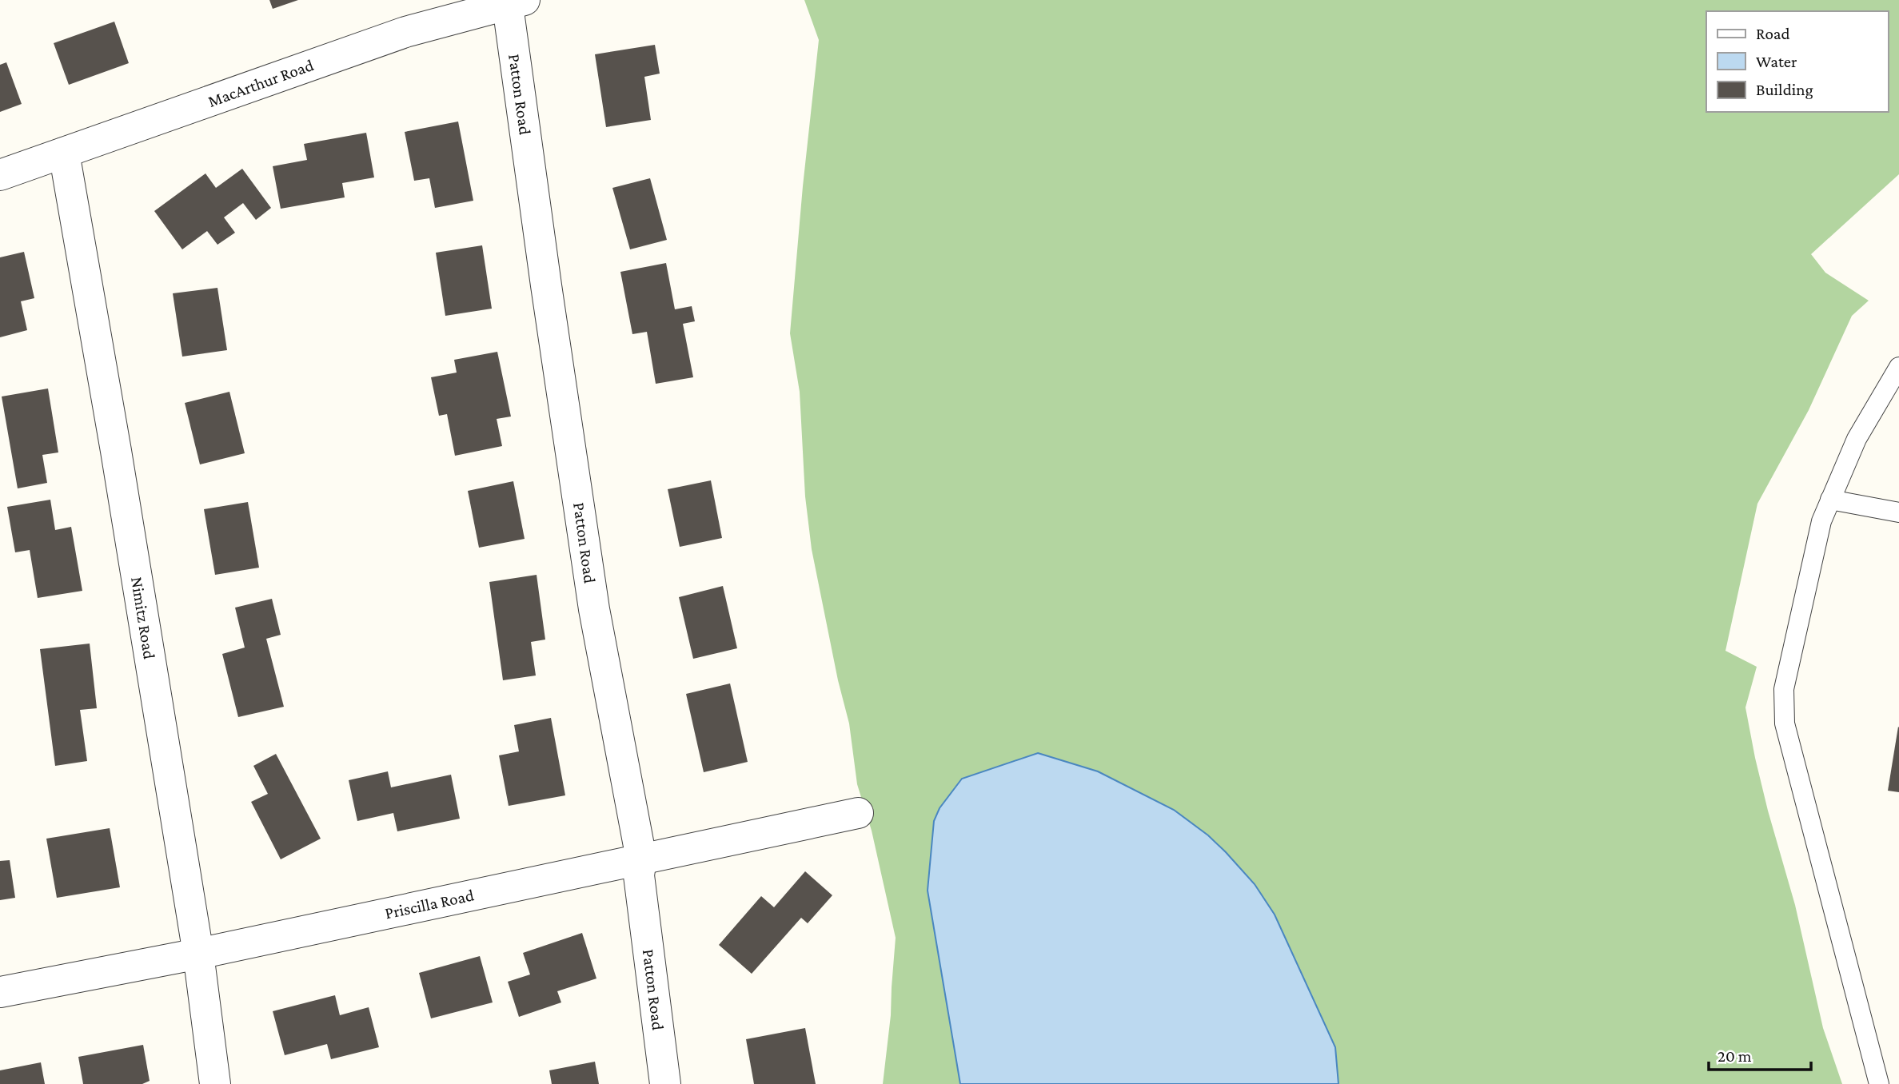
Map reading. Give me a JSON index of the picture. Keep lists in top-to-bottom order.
{
  "streets": {
    "street": [
      "MacArthur Road",
      "Patton Road",
      "Nimitz Road",
      "Priscilla Road"
    ]
  },
  "crossings": [
    ["MacArthur Road", "Patton Road"],
    ["MacArthur Road", "Nimitz Road"],
    ["Patton Road", "Priscilla Road"],
    ["Nimitz Road", "Priscilla Road"]
  ],
  "legend": ["Road", "Water", "Building"],
  "scale_bar": "20 m"
}
